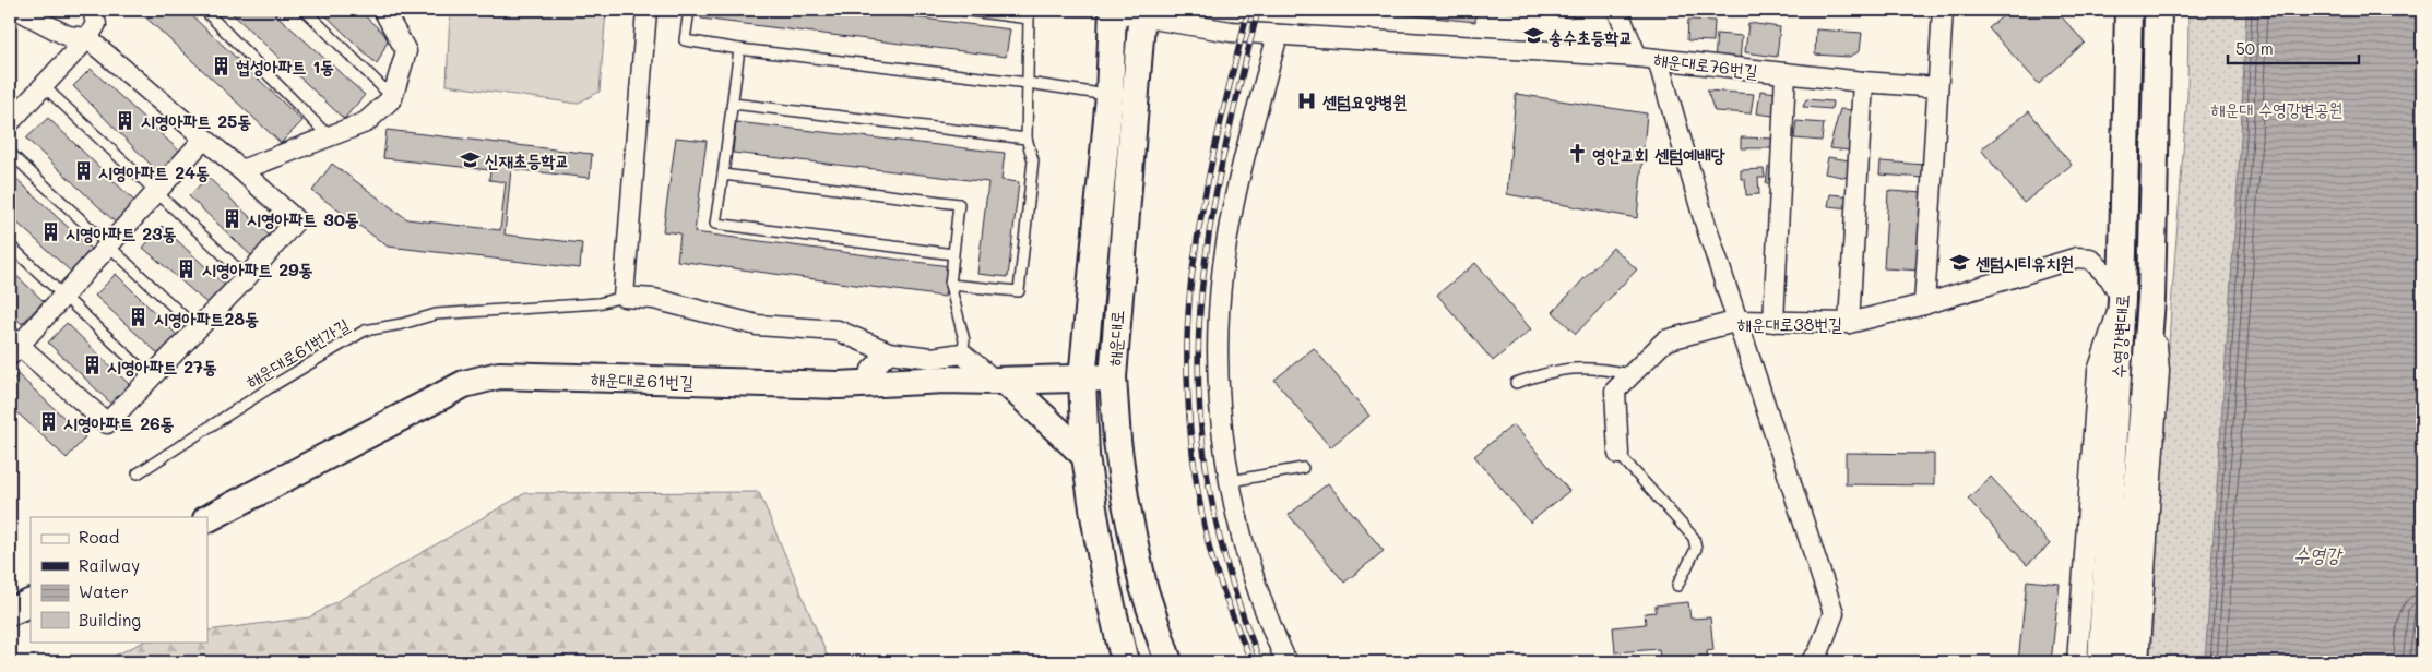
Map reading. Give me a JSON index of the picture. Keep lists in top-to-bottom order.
{
  "streets": {
    "main road": ["수영강변대로", "해운대로", "해운대로61번길"],
    "street": ["해운대로76번길", "해운대로38번길"],
    "lane": ["해운대로61번가길"]
  },
  "crossings": [
    ["해운대로76번길", "해운대로"],
    ["해운대로38번길", "수영강변대로"],
    ["해운대로", "해운대로61번길"]
  ],
  "water": ["수영강"],
  "parks": ["해운대 수영강변공원"],
  "places": {
    "school or university": ["송수초등학교", "신재초등학교", "센텀시티유치원"],
    "building": [
      "협성아파트 1동",
      "시영아파트 25동",
      "시영아파트 24동",
      "시영아파트 30동",
      "시영아파트 23동",
      "시영아파트 29동",
      "시영아파트28동",
      "시영아파트 27동",
      "시영아파트 26동"
    ],
    "hospital": ["센텀요양병원"],
    "church": ["영안교회 센텀예배당"]
  },
  "legend": [
    "Road",
    "Railway",
    "Water",
    "Building"
  ],
  "scale_bar": "50 m"
}
